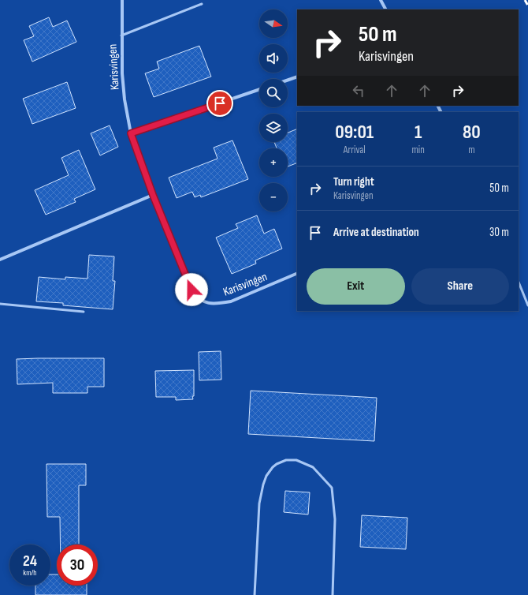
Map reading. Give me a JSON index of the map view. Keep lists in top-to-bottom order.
{
  "streets": {
    "street": ["Karisvingen"]
  },
  "north": "right",
  "page": {
    "map_buttons": ["+", "−"],
    "turn": ["50 m", "Karisvingen"],
    "eta": [
      "09:01",
      "Arrival",
      "1",
      "min",
      "80",
      "m"
    ],
    "list": [
      {
        "name": "Turn right",
        "note": "Karisvingen",
        "value": "50 m"
      },
      {
        "name": "Arrive at destination",
        "value": "30 m"
      }
    ],
    "buttons": ["Exit", "Share"],
    "speed": "24 km/h",
    "limit": "30"
  }
}
